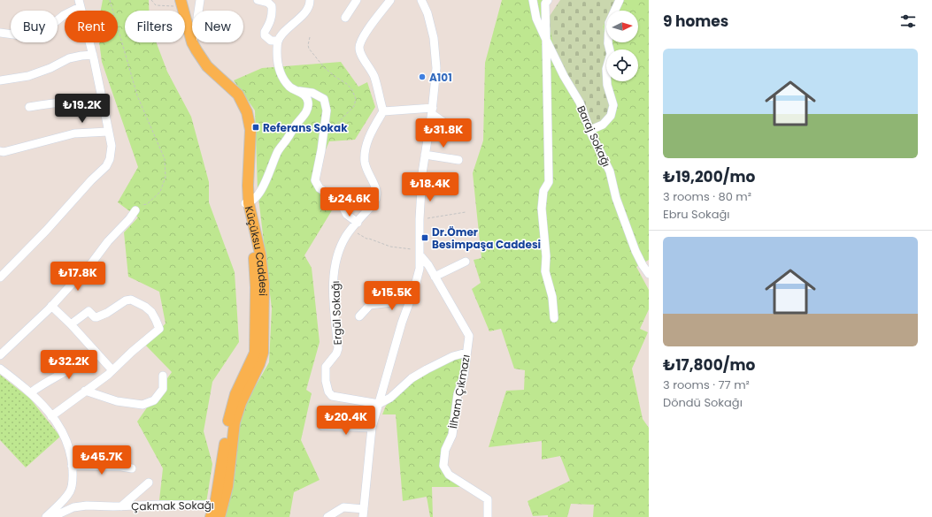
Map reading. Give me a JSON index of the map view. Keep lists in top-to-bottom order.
{
  "streets": {
    "main road": ["Küçüksu Caddesi"],
    "street": [
      "Baraj Sokağı",
      "Ergül Sokağı",
      "İlham Çıkmazı",
      "Çakmak Sokağı"
    ]
  },
  "crossings": [
    ["Küçüksu Caddesi", "Çakmak Sokağı"]
  ],
  "places": {
    "other": ["A101"],
    "transit": ["Referans Sokak", "Dr.Ömer Besimpaşa Caddesi"]
  },
  "north": "right",
  "page": {
    "heading": "9 homes",
    "chip": [
      "Buy",
      "Rent",
      "Filters",
      "New"
    ],
    "list": [
      {
        "name": "₺19,200/mo",
        "note": "3 rooms · 80 m² · Ebru Sokağı"
      },
      {
        "name": "₺17,800/mo",
        "note": "3 rooms · 77 m² · Döndü Sokağı"
      }
    ],
    "price": [
      "₺19.2K",
      "₺31.8K",
      "₺18.4K",
      "₺24.6K",
      "₺17.8K",
      "₺15.5K",
      "₺32.2K",
      "₺20.4K",
      "₺45.7K"
    ]
  }
}
